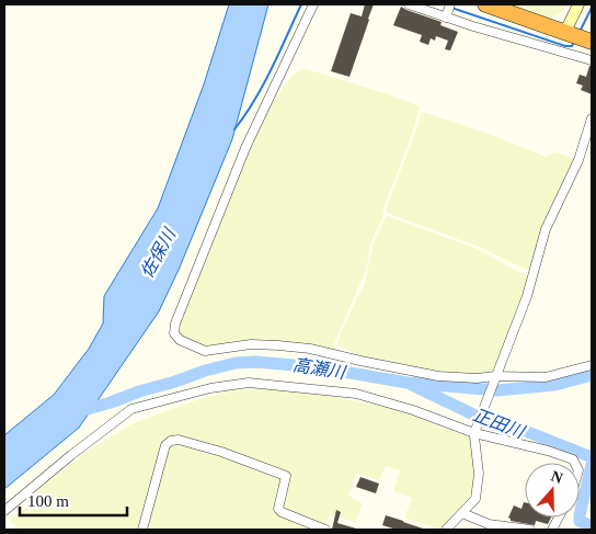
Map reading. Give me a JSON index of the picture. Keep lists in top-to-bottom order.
{
  "water": ["佐保川", "高瀬川", "正田川"],
  "scale_bar": "100 m",
  "north": "top"
}
